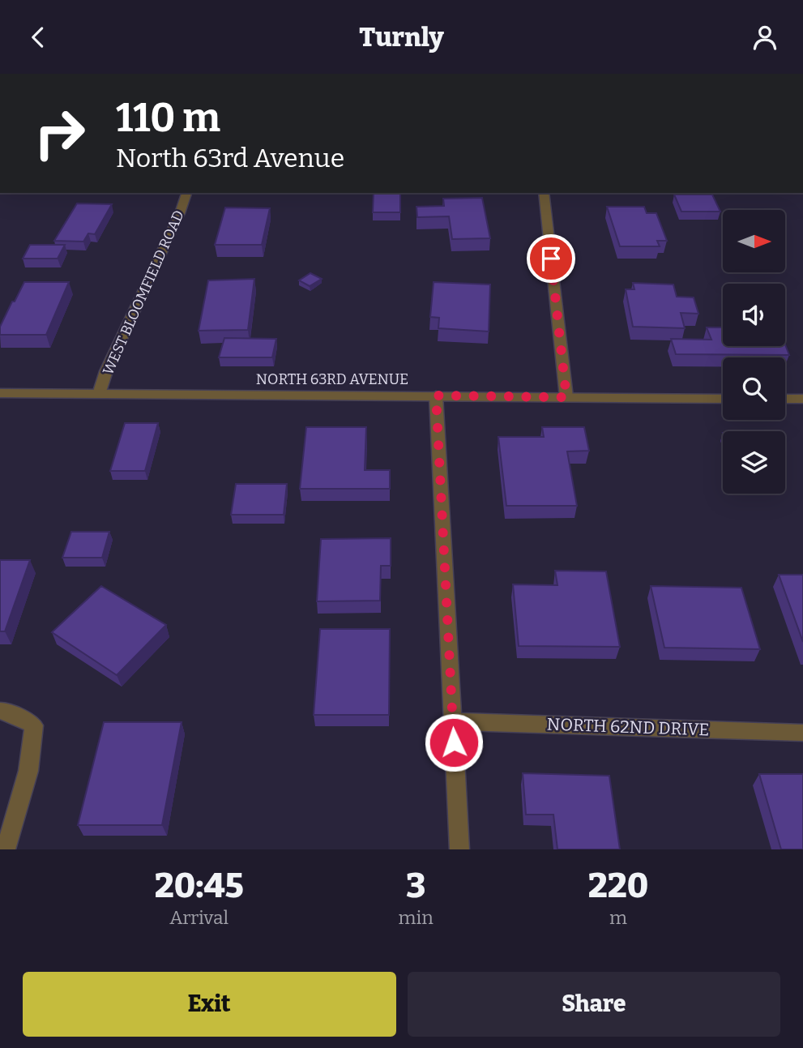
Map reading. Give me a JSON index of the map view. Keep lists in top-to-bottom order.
{
  "streets": {
    "street": ["WEST BLOOMFIELD ROAD", "NORTH 63RD AVENUE", "NORTH 62ND DRIVE"]
  },
  "crossings": [
    ["WEST BLOOMFIELD ROAD", "NORTH 63RD AVENUE"]
  ],
  "north": "right",
  "page": {
    "header": "Turnly",
    "turn": ["110 m", "North 63rd Avenue"],
    "eta": [
      "20:45",
      "Arrival",
      "3",
      "min",
      "220",
      "m"
    ],
    "buttons": ["Exit", "Share"]
  }
}
